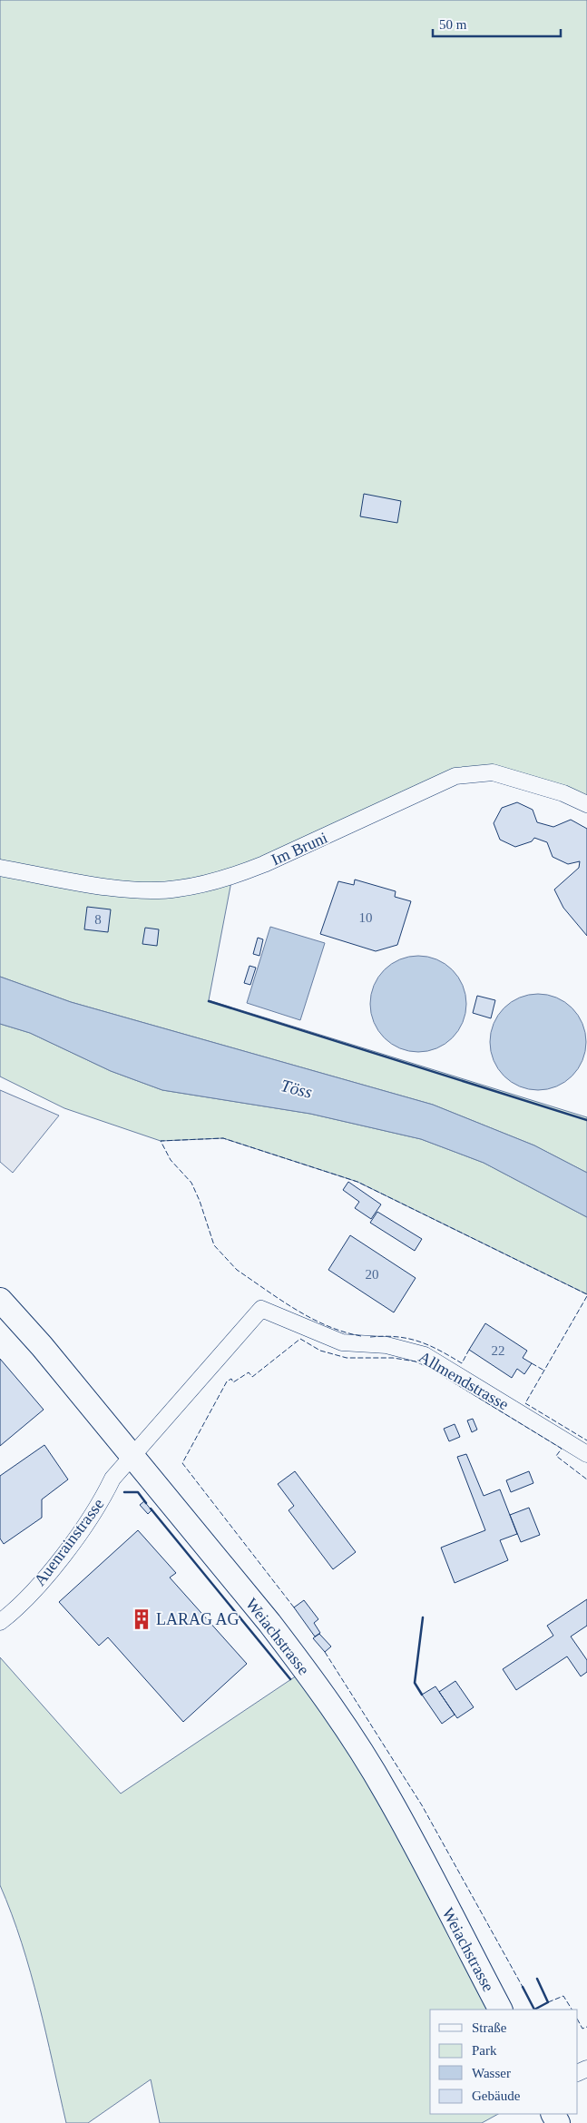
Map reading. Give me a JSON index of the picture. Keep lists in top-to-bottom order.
{
  "streets": {
    "main road": ["Weiachstrasse"],
    "street": ["Im Bruni", "Allmendstrasse", "Auenrainstrasse"]
  },
  "crossings": [
    ["Allmendstrasse", "Auenrainstrasse"],
    ["Allmendstrasse", "Weiachstrasse"],
    ["Auenrainstrasse", "Weiachstrasse"]
  ],
  "water": ["Töss"],
  "places": {
    "building": ["LARAG AG"]
  },
  "house_numbers": [
    "10",
    "8",
    "20",
    "22"
  ],
  "legend": [
    "Straße",
    "Park",
    "Wasser",
    "Gebäude"
  ],
  "scale_bar": "50 m"
}
